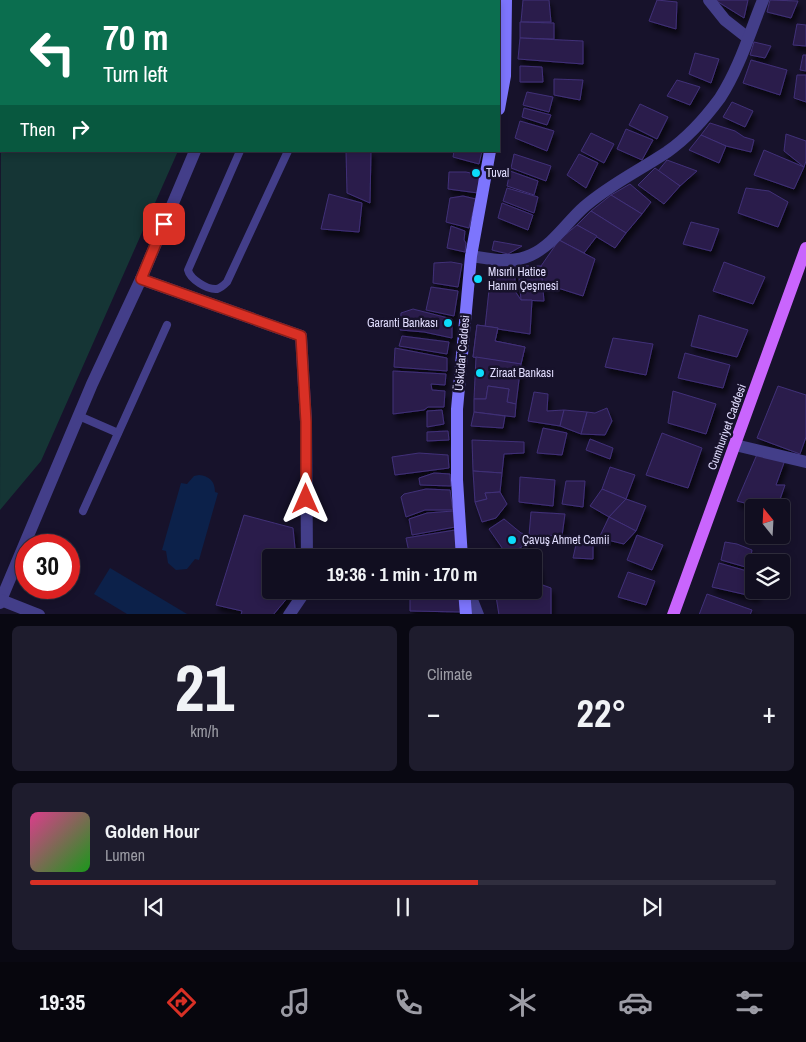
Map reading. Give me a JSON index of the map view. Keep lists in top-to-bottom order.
{
  "streets": {
    "main road": ["Üsküdar Caddesi", "Cumhuriyet Caddesi"]
  },
  "places": [
    "Tuval",
    "Mısırlı Hatice Hanım Çeşmesi",
    "Garanti Bankası",
    "Ziraat Bankası",
    "Çavuş Ahmet Camii"
  ],
  "north": "top",
  "page": {
    "turn": ["70 m", "Turn left"],
    "then": "Then",
    "limit": "30",
    "trip": "19:36 · 1 min · 170 m",
    "tile": [
      ["21", "km/h"],
      "Climate"
    ],
    "heat": ["−", "22°", "+"],
    "song": ["Golden Hour", "Lumen"],
    "tabs": "19:35"
  }
}
